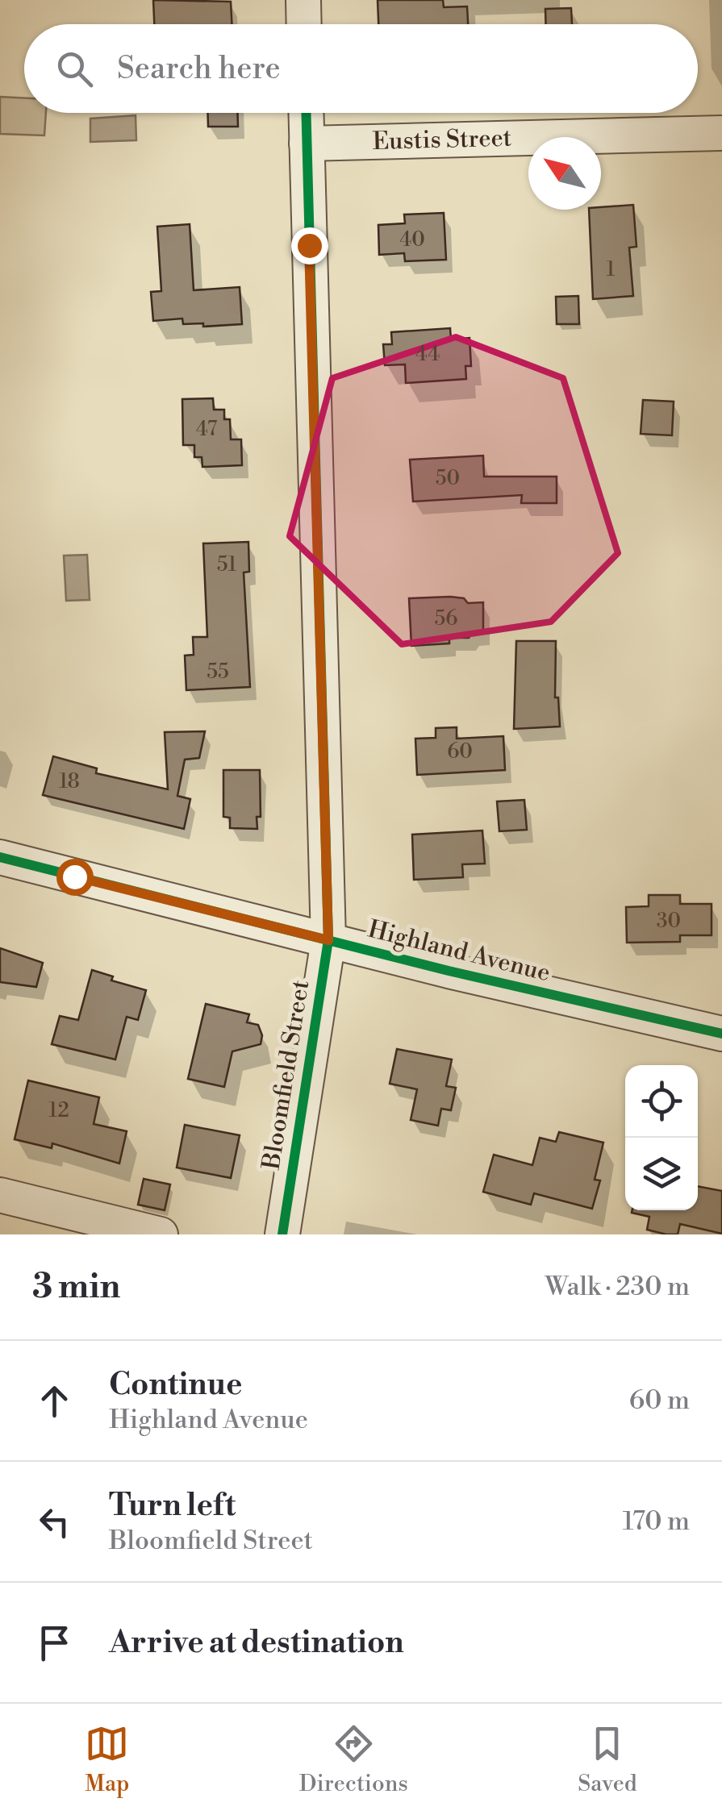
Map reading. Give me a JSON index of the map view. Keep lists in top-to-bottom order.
{
  "streets": {
    "street": ["Eustis Street", "Highland Avenue", "Bloomfield Street"]
  },
  "crossings": [
    ["Eustis Street", "Bloomfield Street"],
    ["Highland Avenue", "Bloomfield Street"]
  ],
  "house_numbers": [
    "40",
    "1",
    "44",
    "47",
    "50",
    "51",
    "56",
    "55",
    "60",
    "18",
    "30",
    "12"
  ],
  "north": "top left",
  "page": {
    "search": "Search here",
    "heading": ["3 min", "Walk · 230 m"],
    "list": [
      ["Continue", "Highland Avenue", "60 m"],
      ["Turn left", "Bloomfield Street", "170 m"],
      "Arrive at destination"
    ],
    "nav": ["Map", "Directions", "Saved"]
  }
}
